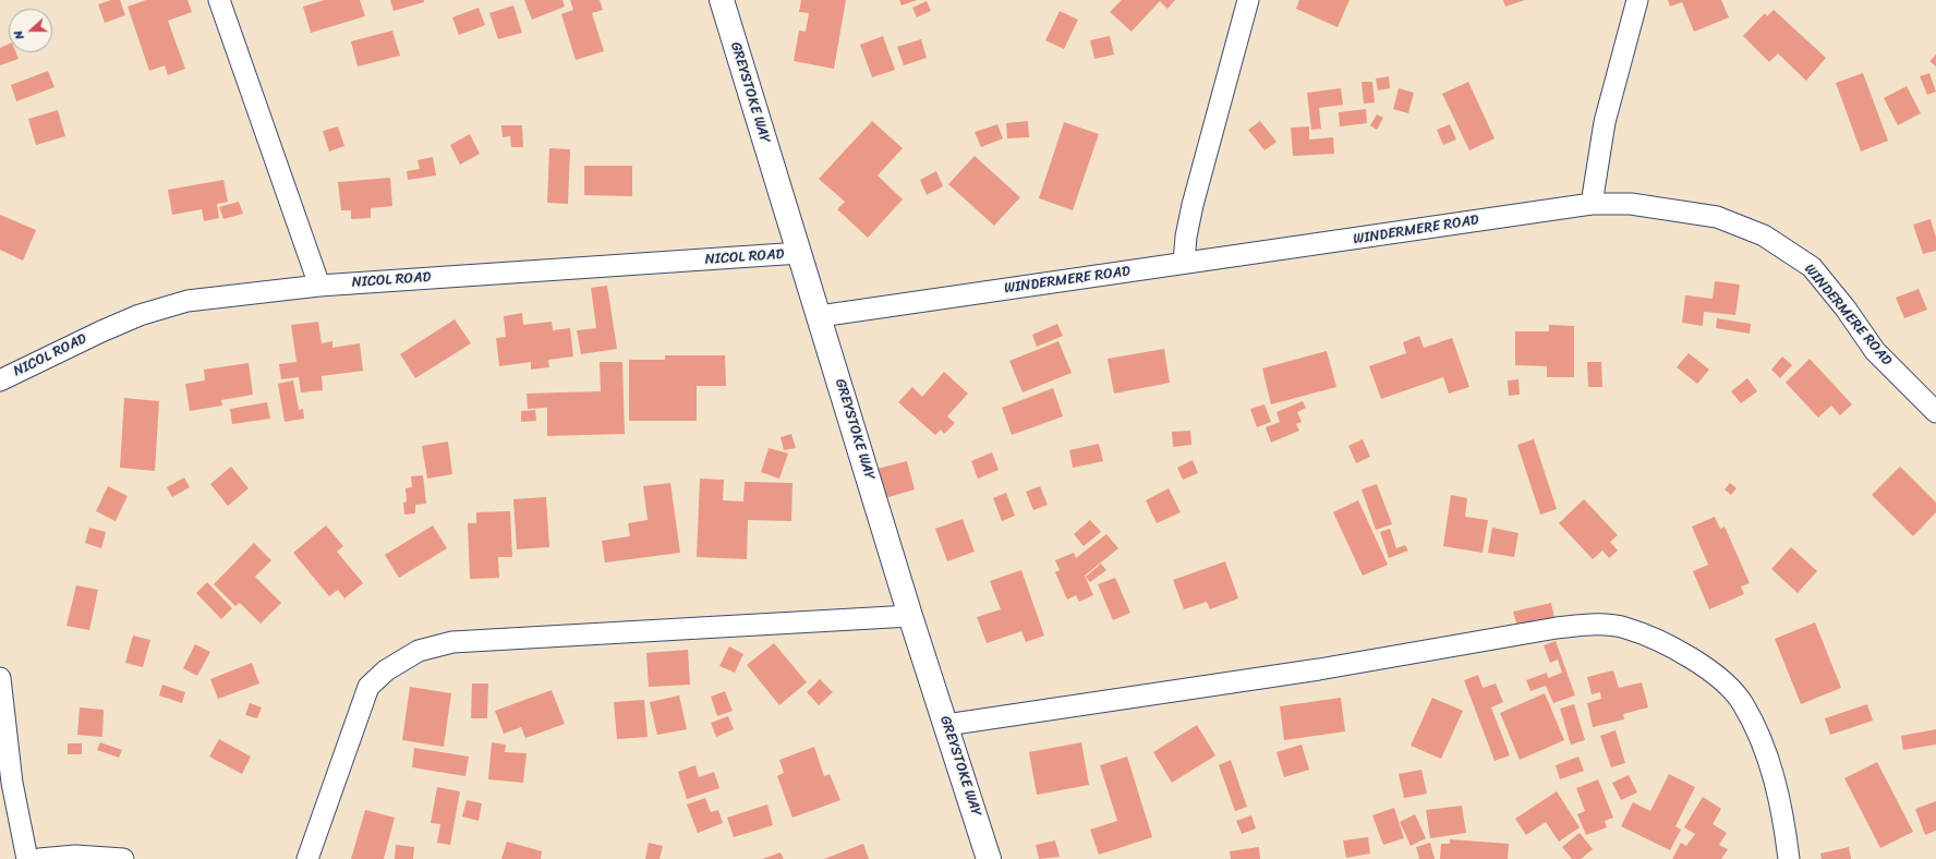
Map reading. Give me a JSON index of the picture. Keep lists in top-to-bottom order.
{
  "streets": {
    "street": ["GREYSTOKE WAY", "WINDERMERE ROAD", "NICOL ROAD"]
  },
  "crossings": [
    ["GREYSTOKE WAY", "WINDERMERE ROAD"],
    ["GREYSTOKE WAY", "NICOL ROAD"]
  ],
  "north": "left"
}
